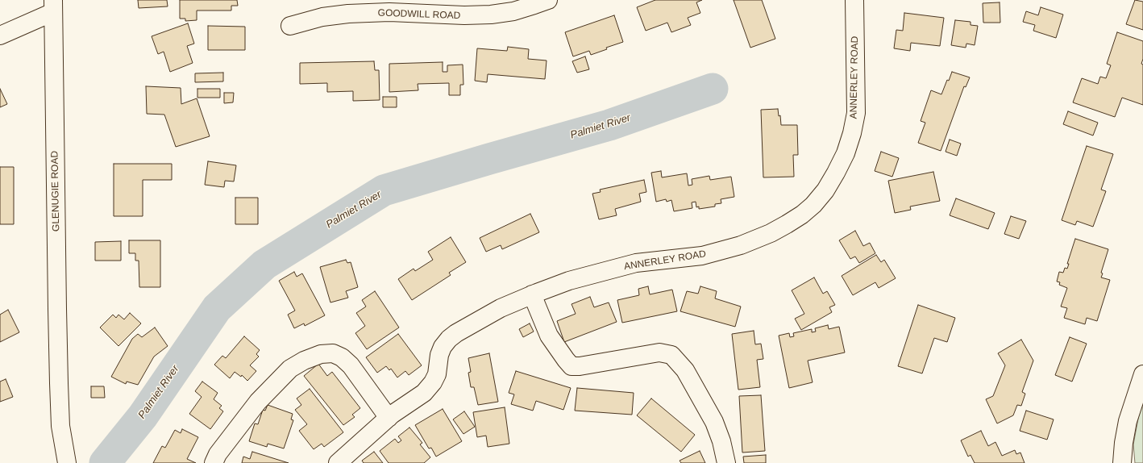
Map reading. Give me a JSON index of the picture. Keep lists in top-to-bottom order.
{
  "streets": {
    "street": ["GOODWILL ROAD", "ANNERLEY ROAD", "GLENUGIE ROAD"]
  },
  "water": ["Palmiet River"]
}
